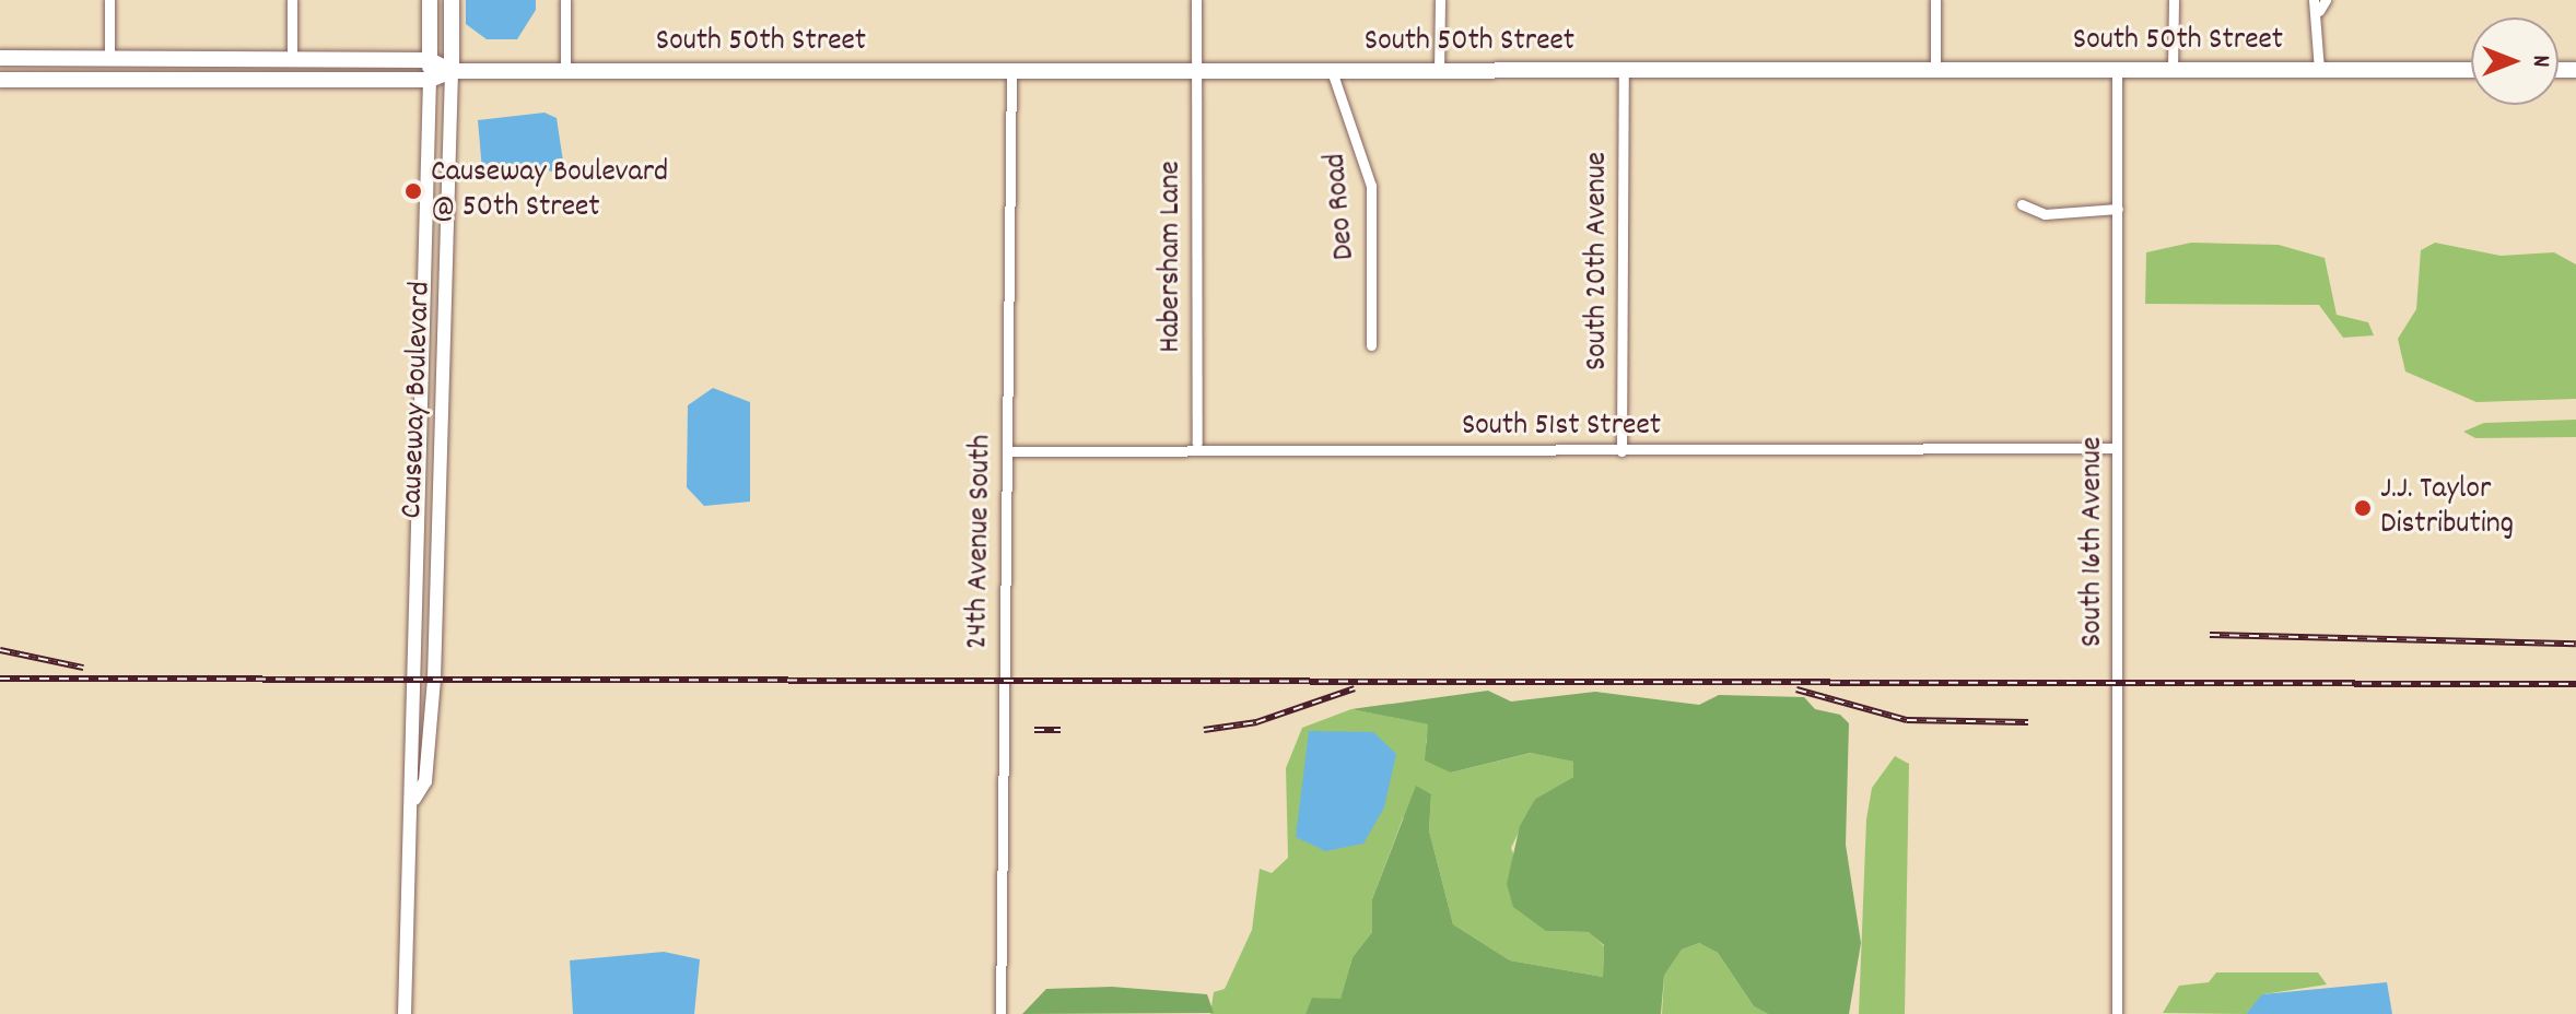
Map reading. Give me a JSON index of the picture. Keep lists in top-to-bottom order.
{
  "streets": {
    "main road": ["South 50th Street", "Causeway Boulevard"],
    "street": [
      "Deo Road",
      "Habersham Lane",
      "South 20th Avenue",
      "South 51st Street",
      "24th Avenue South",
      "South 16th Avenue"
    ]
  },
  "crossings": [
    ["South 50th Street", "Deo Road"],
    ["South 50th Street", "Habersham Lane"],
    ["South 50th Street", "South 20th Avenue"],
    ["South 50th Street", "Causeway Boulevard"],
    ["South 50th Street", "24th Avenue South"],
    ["South 50th Street", "South 16th Avenue"],
    ["South 20th Avenue", "South 51st Street"],
    ["South 51st Street", "24th Avenue South"],
    ["South 51st Street", "South 16th Avenue"]
  ],
  "places": ["Causeway Boulevard @ 50th Street", "J.J. Taylor Distributing"],
  "north": "right"
}
